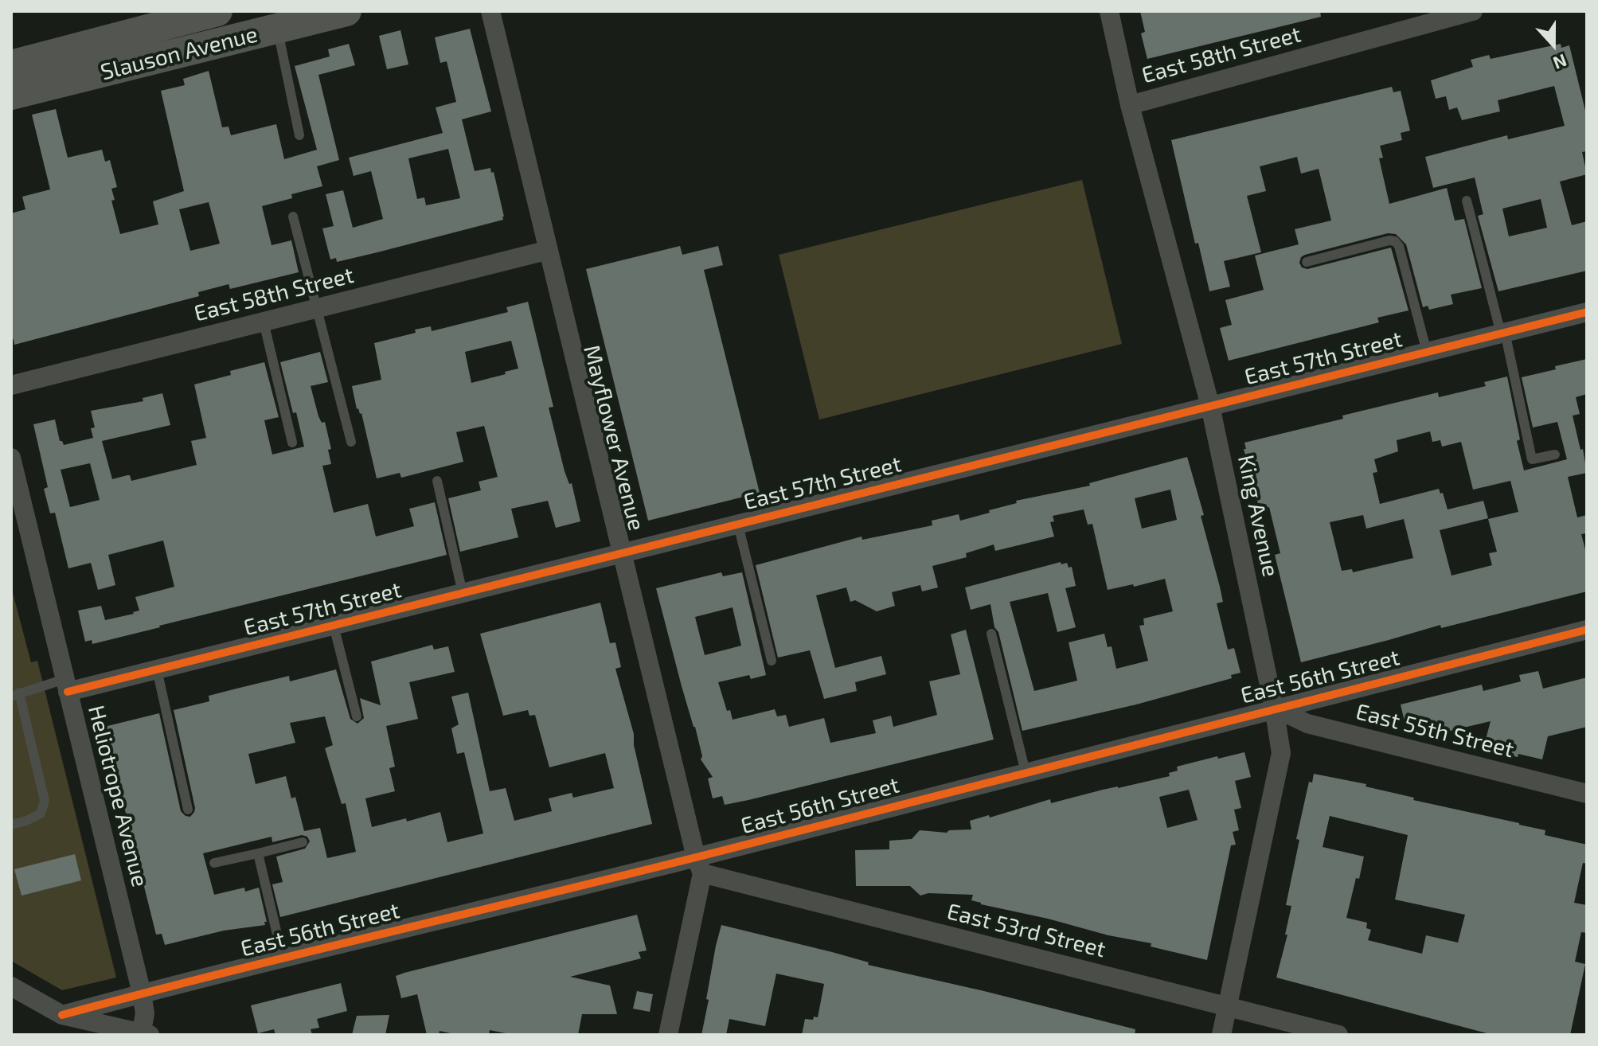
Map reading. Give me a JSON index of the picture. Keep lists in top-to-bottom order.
{
  "streets": {
    "main road": ["Slauson Avenue"],
    "street": [
      "East 58th Street",
      "East 57th Street",
      "Mayflower Avenue",
      "King Avenue",
      "East 56th Street",
      "East 55th Street",
      "Heliotrope Avenue",
      "East 53rd Street"
    ]
  },
  "crossings": [
    ["East 58th Street", "Mayflower Avenue"],
    ["East 58th Street", "King Avenue"],
    ["East 57th Street", "Mayflower Avenue"],
    ["East 57th Street", "King Avenue"],
    ["East 57th Street", "Heliotrope Avenue"],
    ["Mayflower Avenue", "East 56th Street"],
    ["Mayflower Avenue", "East 53rd Street"],
    ["King Avenue", "East 56th Street"],
    ["King Avenue", "East 55th Street"],
    ["King Avenue", "East 53rd Street"],
    ["East 56th Street", "East 55th Street"],
    ["East 56th Street", "Heliotrope Avenue"],
    ["East 56th Street", "East 53rd Street"]
  ],
  "north": "bottom"
}
